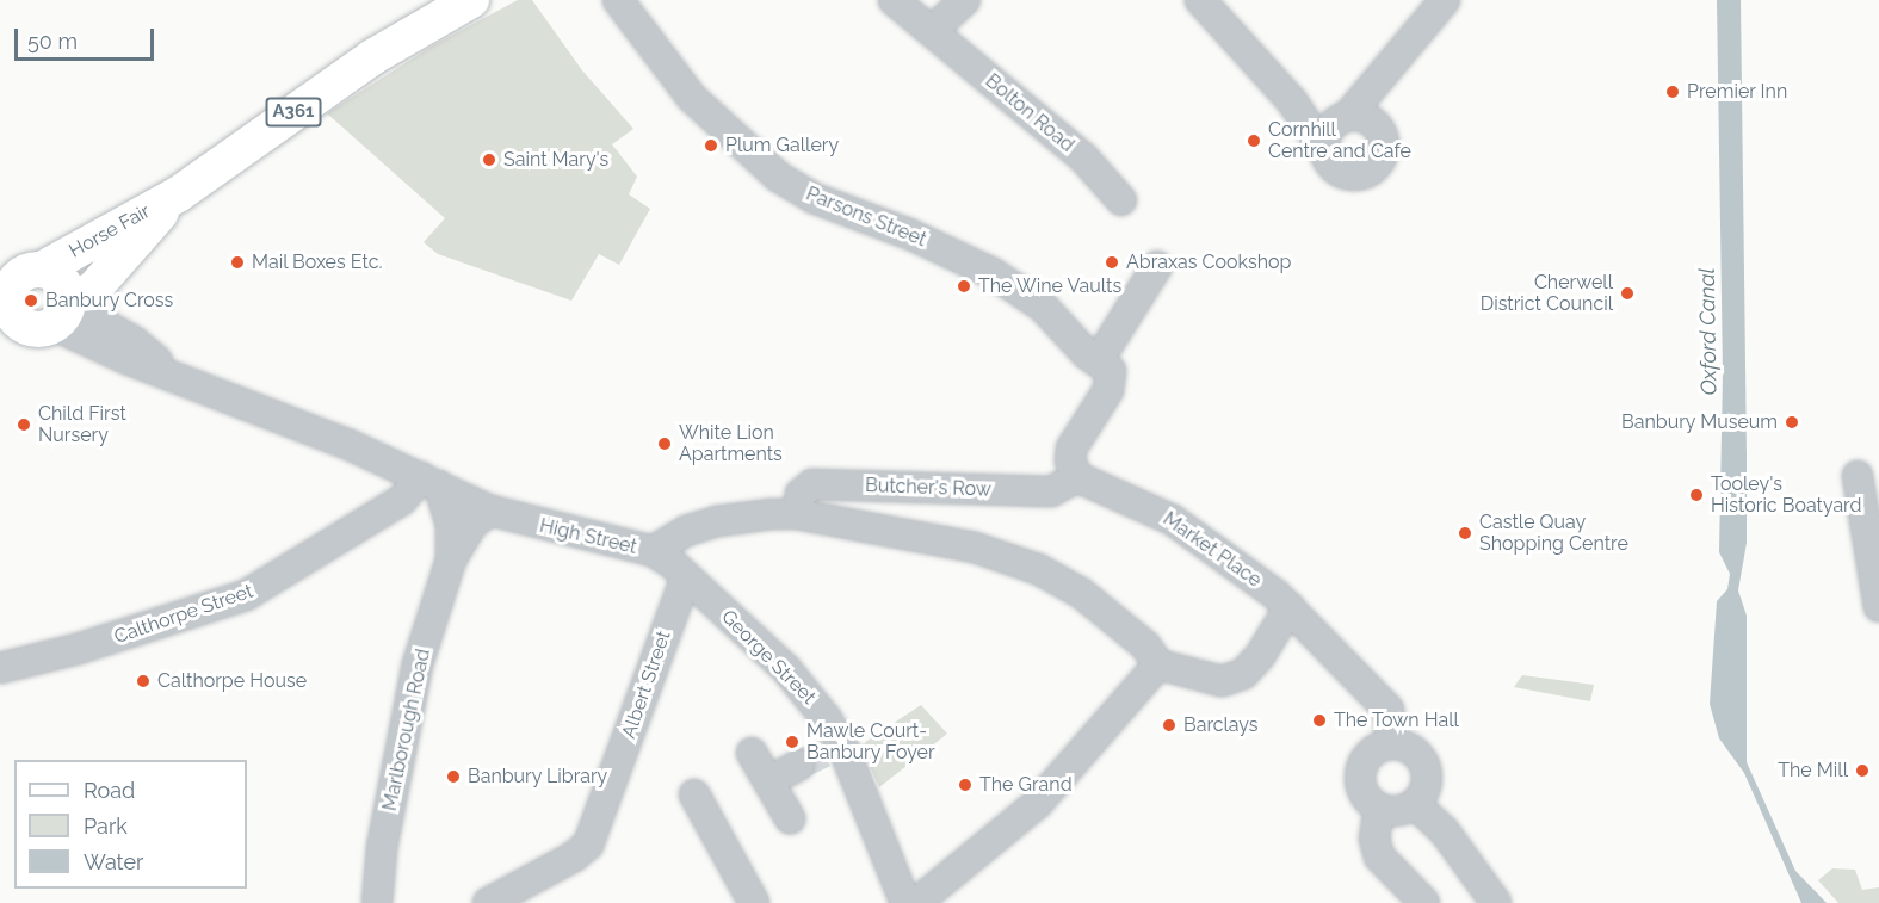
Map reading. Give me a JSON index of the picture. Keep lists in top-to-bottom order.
{
  "streets": {
    "main road": ["A361", "Horse Fair"],
    "street": [
      "Bolton Road",
      "Parsons Street",
      "Butcher's Row",
      "High Street",
      "Market Place",
      "Calthorpe Street",
      "George Street",
      "Albert Street",
      "Marlborough Road"
    ]
  },
  "crossings": [
    ["Horse Fair", "High Street"],
    ["Butcher's Row", "High Street"],
    ["Butcher's Row", "Market Place"],
    ["High Street", "Calthorpe Street"],
    ["High Street", "George Street"],
    ["High Street", "Marlborough Road"],
    ["Calthorpe Street", "Marlborough Road"],
    ["George Street", "Albert Street"]
  ],
  "water": ["Oxford Canal"],
  "places": [
    "Premier Inn",
    "Cornhill Centre and Cafe",
    "Plum Gallery",
    "Saint Mary's",
    "Mail Boxes Etc.",
    "Abraxas Cookshop",
    "The Wine Vaults",
    "Cherwell District Council",
    "Banbury Cross",
    "Banbury Museum",
    "Child First Nursery",
    "White Lion Apartments",
    "Tooley's Historic Boatyard",
    "Castle Quay Shopping Centre",
    "Calthorpe House",
    "The Town Hall",
    "Barclays",
    "Mawle Court- Banbury Foyer",
    "The Mill",
    "Banbury Library",
    "The Grand"
  ],
  "legend": ["Road", "Park", "Water"],
  "scale_bar": "50 m"
}
